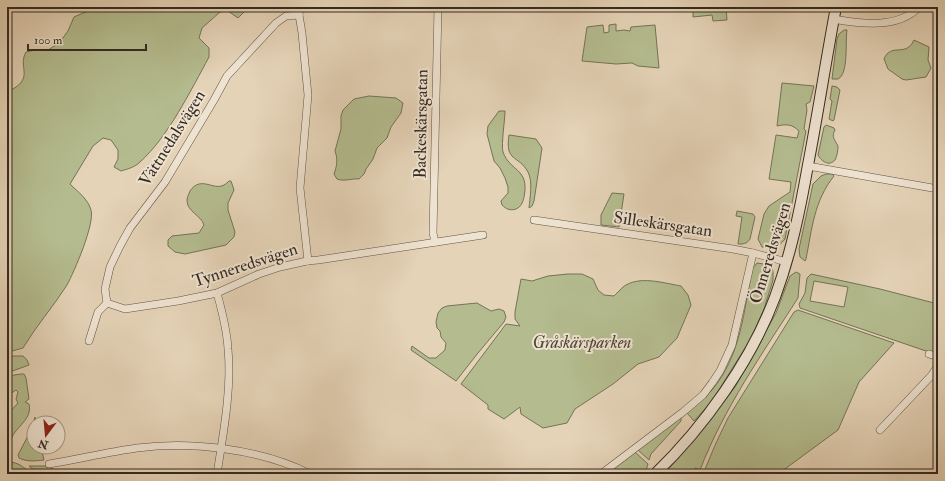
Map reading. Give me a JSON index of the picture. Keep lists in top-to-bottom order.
{
  "streets": {
    "street": [
      "Backeskärsgatan",
      "Vättnedalsvägen",
      "Silleskärsgatan",
      "Önneredsvägen",
      "Tynneredsvägen"
    ]
  },
  "crossings": [
    ["Backeskärsgatan", "Tynneredsvägen"],
    ["Vättnedalsvägen", "Tynneredsvägen"],
    ["Silleskärsgatan", "Önneredsvägen"]
  ],
  "parks": ["Gråskärsparken"],
  "scale_bar": "100 m",
  "north": "bottom"
}
